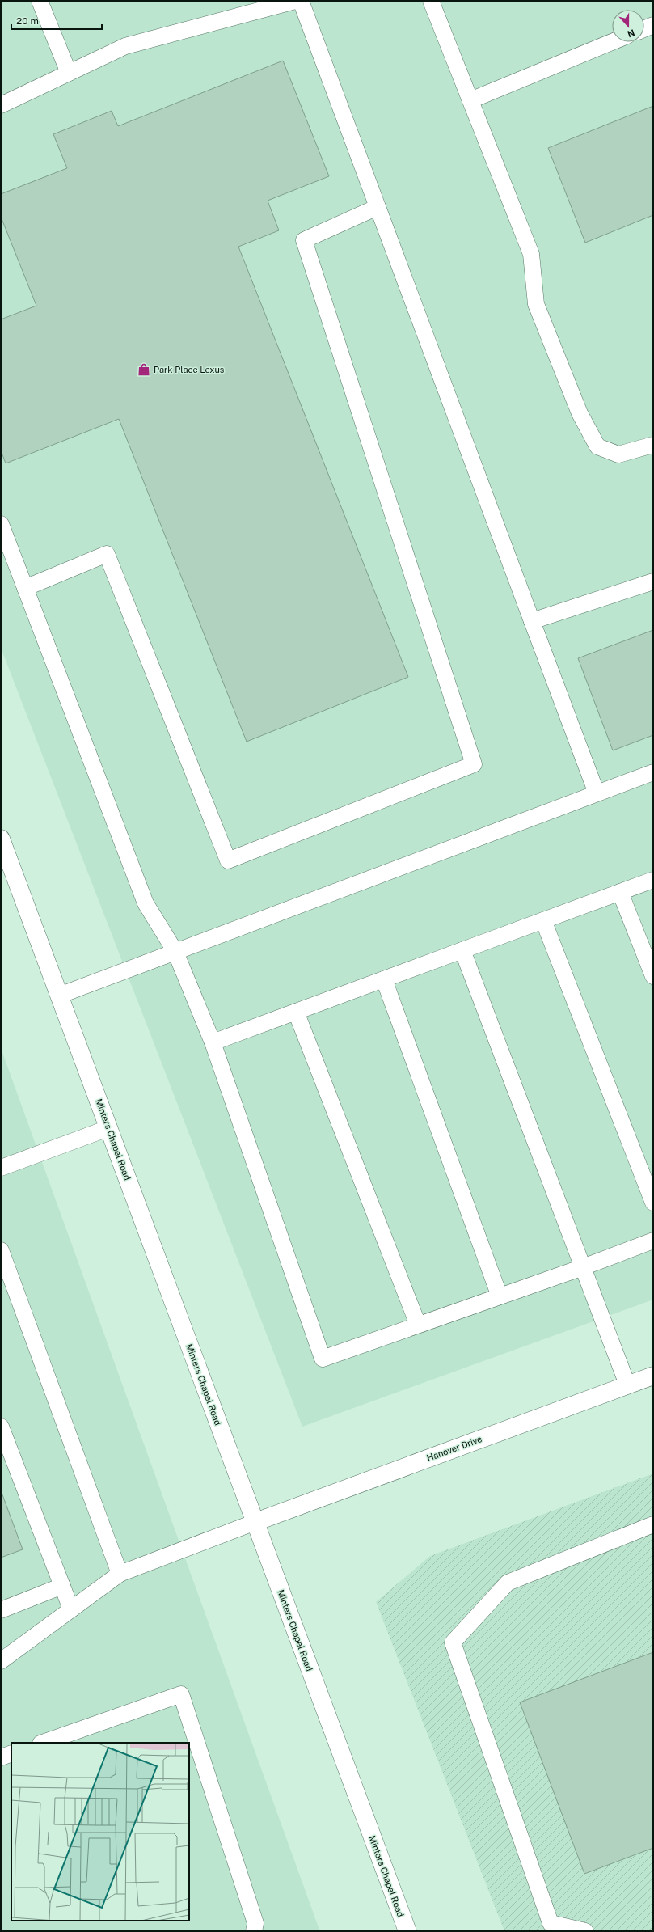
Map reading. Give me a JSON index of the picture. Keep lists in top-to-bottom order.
{
  "streets": {
    "street": ["Minters Chapel Road", "Hanover Drive"]
  },
  "crossings": [
    ["Minters Chapel Road", "Hanover Drive"]
  ],
  "places": {
    "shop": ["Park Place Lexus"]
  },
  "scale_bar": "20 m",
  "north": "bottom"
}
